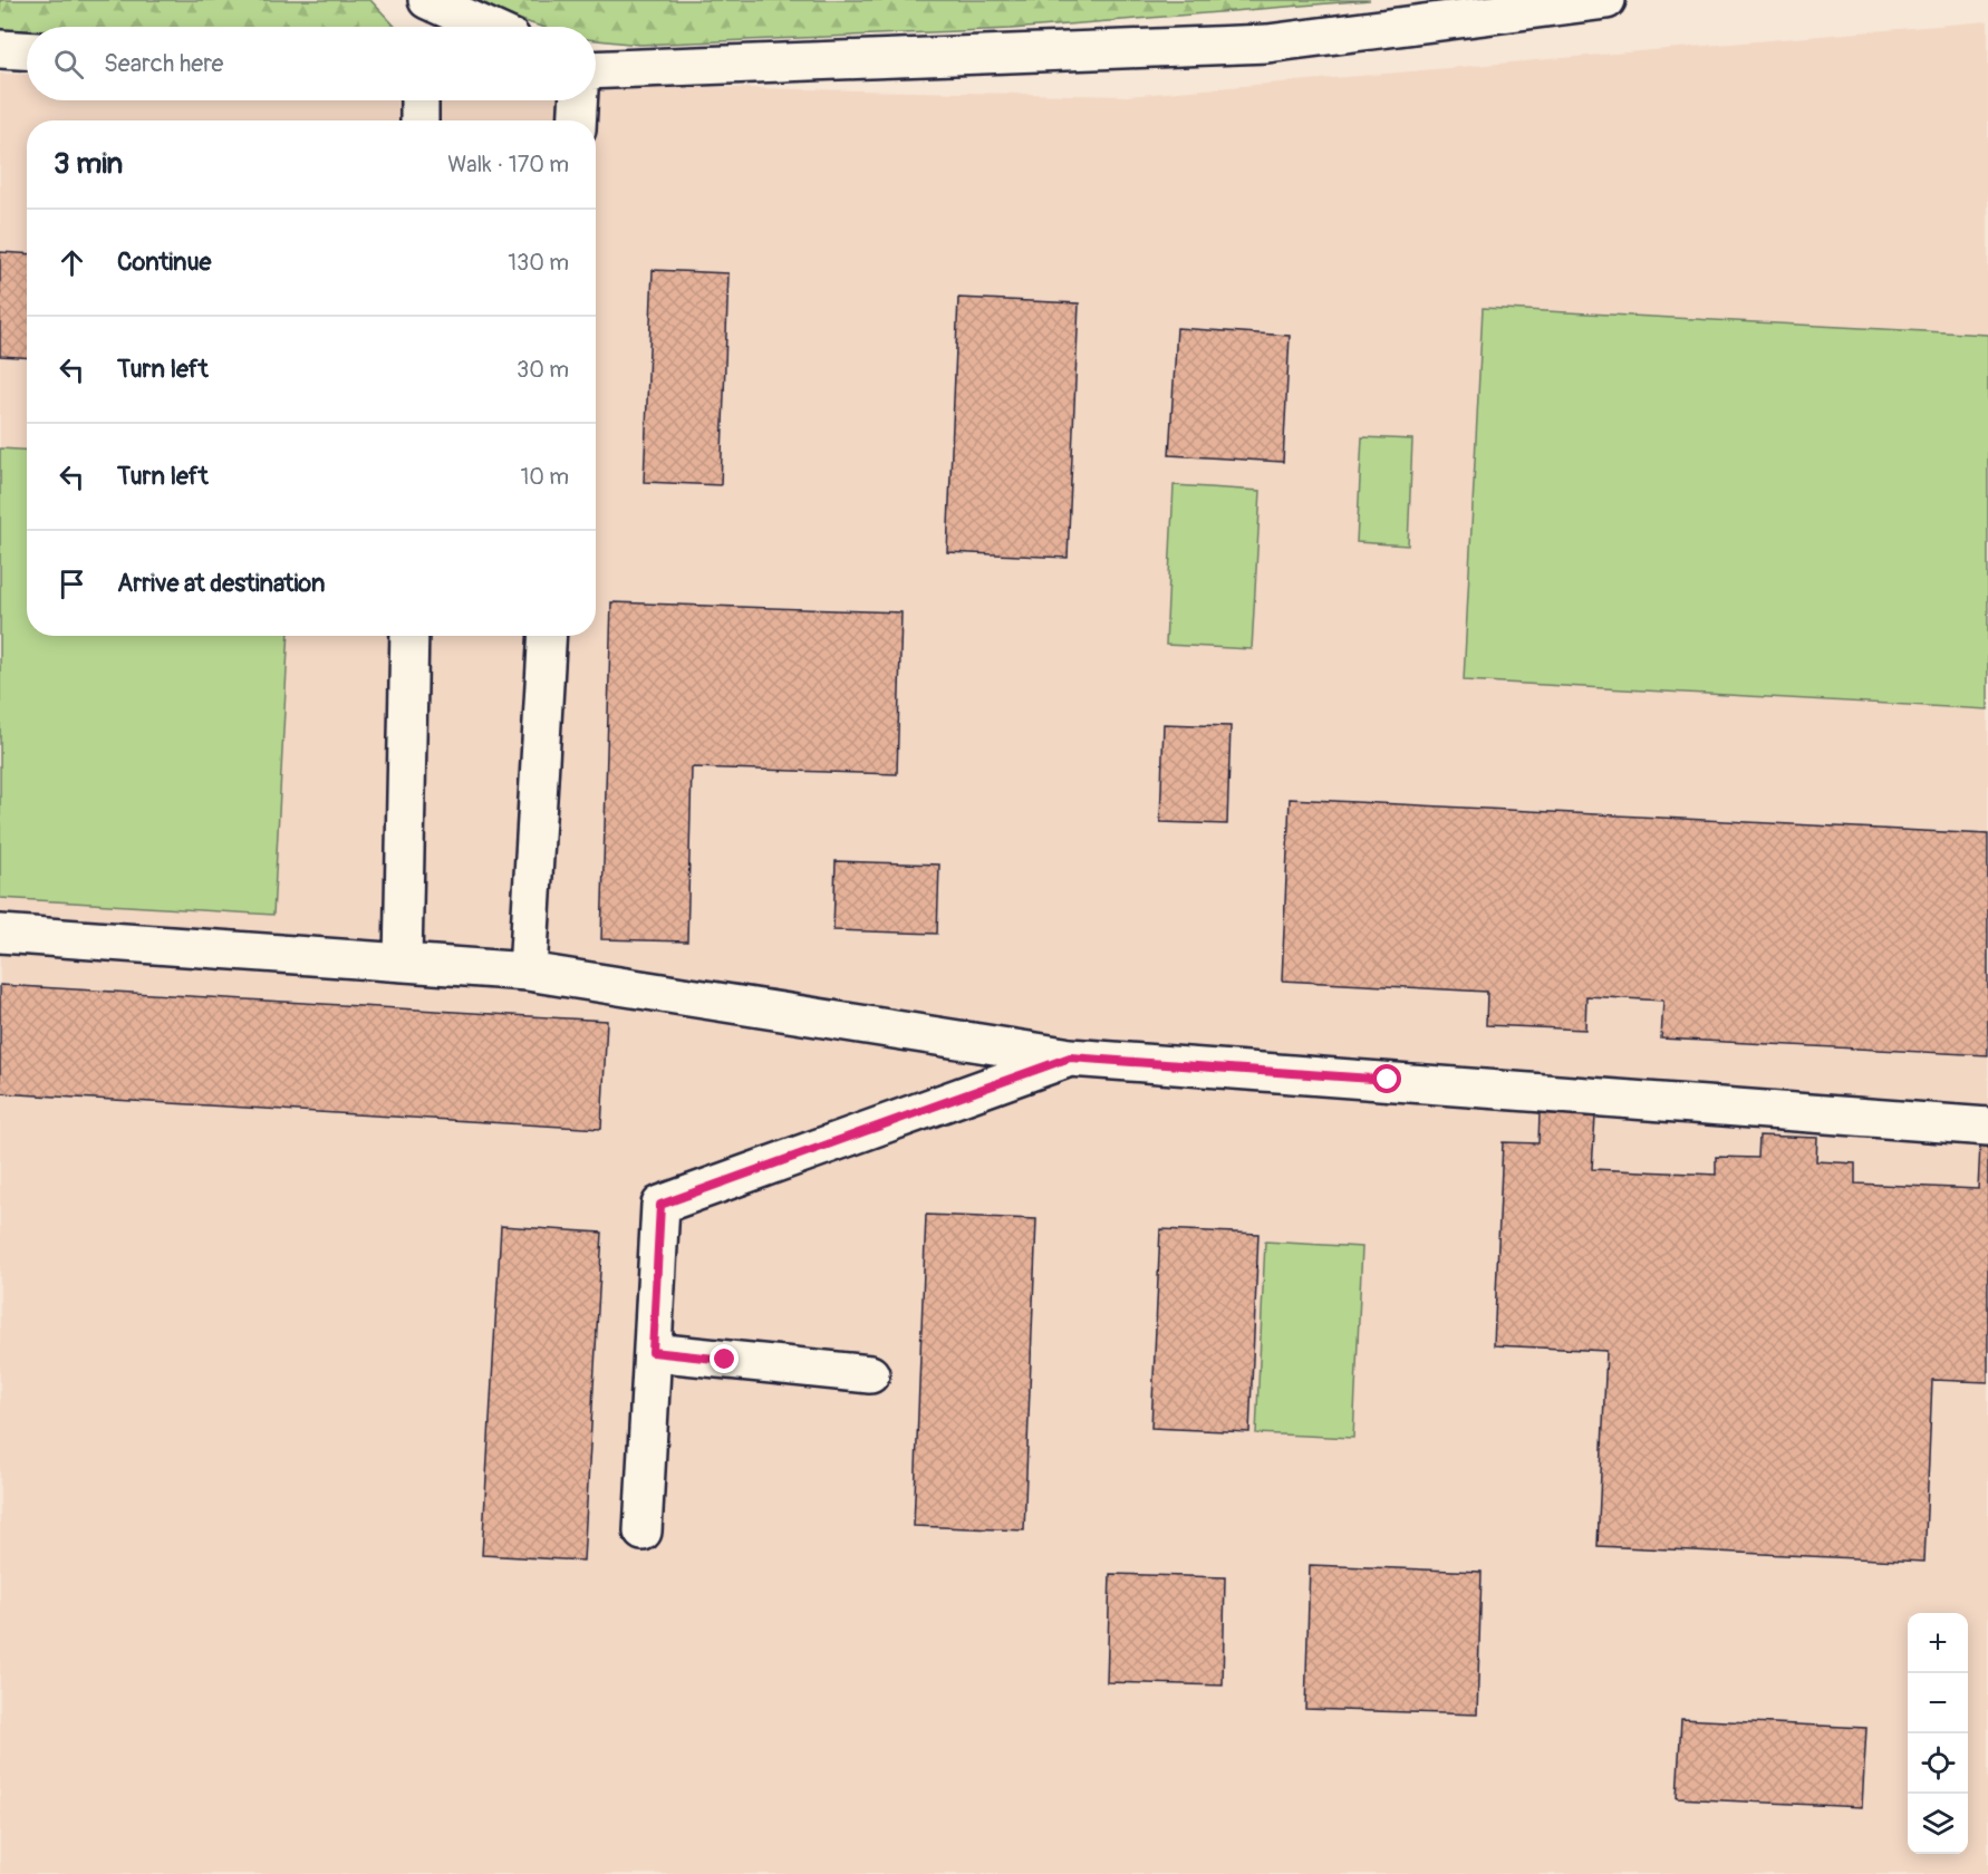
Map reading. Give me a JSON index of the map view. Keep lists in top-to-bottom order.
{
  "page": {
    "search": "Search here",
    "heading": ["3 min", "Walk · 170 m"],
    "list": [
      ["Continue", "130 m"],
      ["Turn left", "30 m"],
      ["Turn left", "10 m"],
      "Arrive at destination"
    ],
    "map_buttons": ["+", "−"]
  }
}
